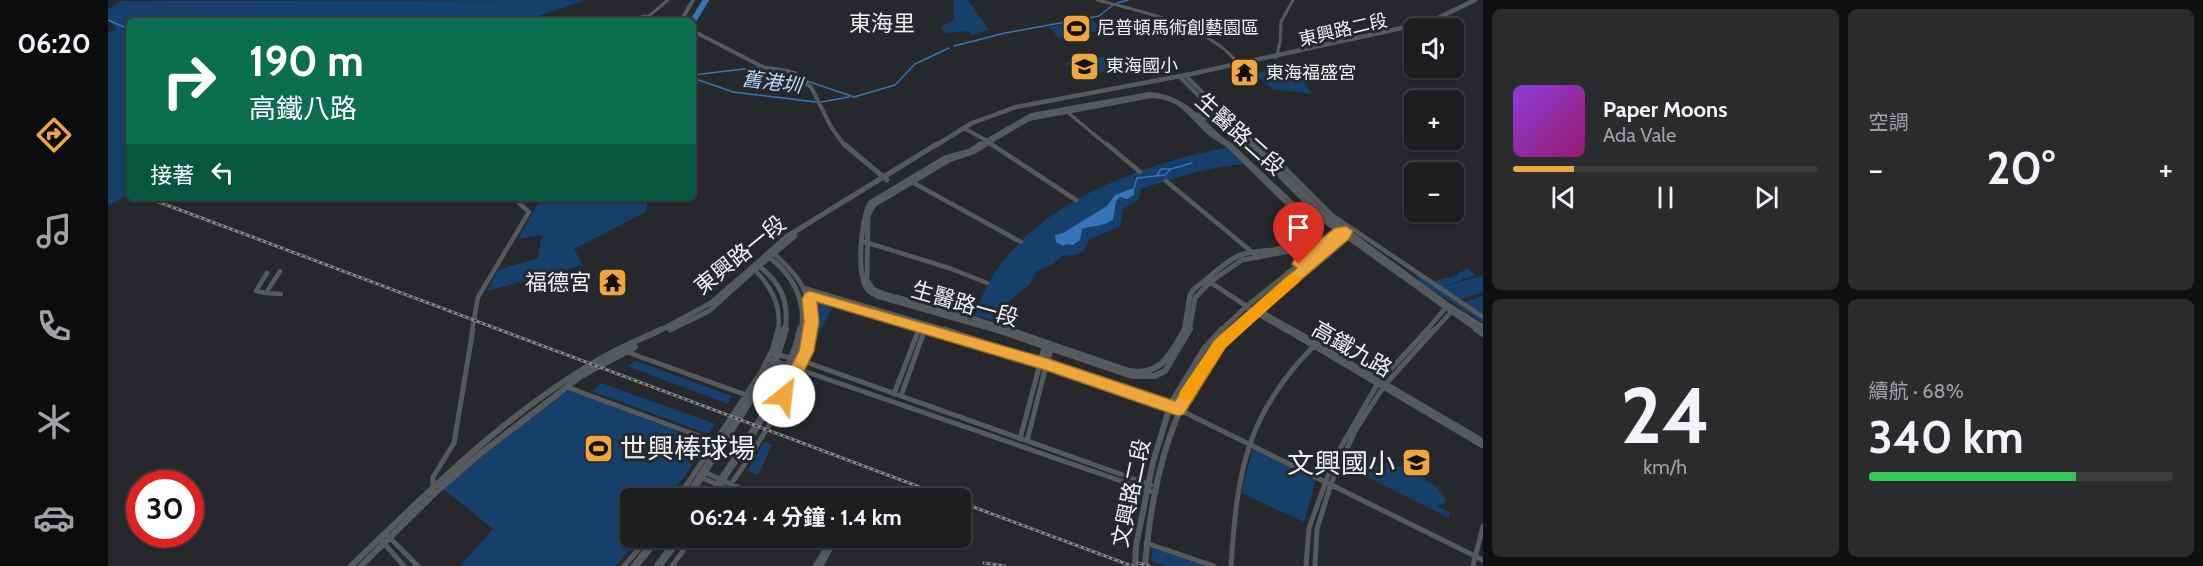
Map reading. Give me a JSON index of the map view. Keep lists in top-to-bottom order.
{
  "streets": {
    "main road": ["東興路二段", "東興路一段"],
    "street": [
      "生醫路二段",
      "生醫路一段",
      "高鐵九路",
      "文興路二段"
    ]
  },
  "crossings": [
    ["東興路二段", "東興路一段"],
    ["生醫路二段", "生醫路一段"],
    ["生醫路二段", "高鐵九路"],
    ["生醫路一段", "高鐵九路"],
    ["高鐵九路", "文興路二段"]
  ],
  "districts": ["東海里"],
  "water": ["舊港圳"],
  "places": {
    "sports": ["尼普頓馬術創藝園區", "世興棒球場"],
    "school or university": ["東海國小", "文興國小"],
    "temple": ["東海福盛宮", "福德宮"]
  },
  "page": {
    "tabs": "06:20",
    "tile": [
      "空調",
      ["24", "km/h"],
      ["續航 · 68%", "340 km"]
    ],
    "map_buttons": ["+", "−"],
    "turn": ["190 m", "高鐵八路"],
    "song": ["Paper Moons", "Ada Vale"],
    "then": "接著",
    "heat": ["−", "20°", "+"],
    "limit": "30",
    "trip": "06:24 · 4 分鐘 · 1.4 km"
  }
}
